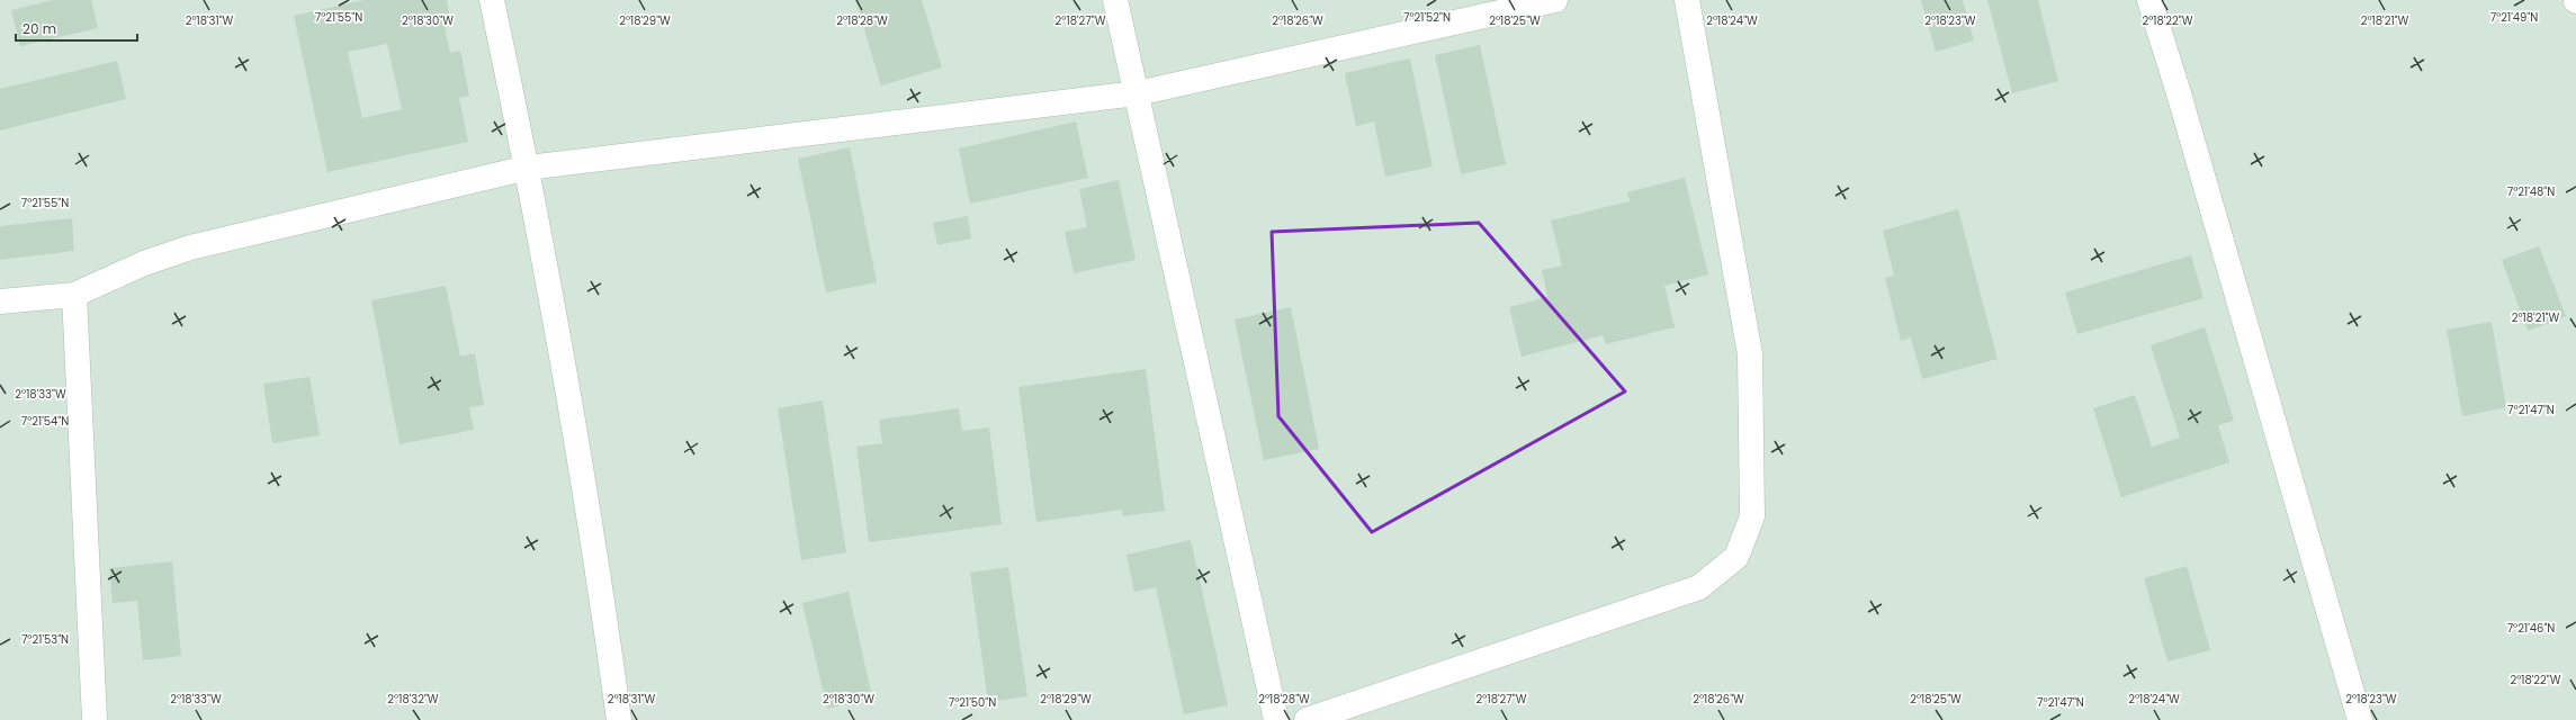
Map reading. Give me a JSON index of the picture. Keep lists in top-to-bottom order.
{
  "scale_bar": "20 m",
  "coordinates": [
    "7°21'49\"N",
    "7°21'55\"N",
    "7°21'52\"N",
    "2°18'28\"W",
    "2°18'27\"W",
    "2°18'24\"W",
    "2°18'31\"W",
    "2°18'30\"W",
    "2°18'29\"W",
    "2°18'26\"W",
    "2°18'25\"W",
    "2°18'23\"W",
    "2°18'22\"W",
    "2°18'21\"W",
    "7°21'48\"N",
    "2°18'33\"W",
    "7°21'47\"N",
    "7°21'54\"N",
    "7°21'46\"N",
    "7°21'53\"N",
    "2°18'32\"W",
    "7°21'50\"N"
  ]
}
